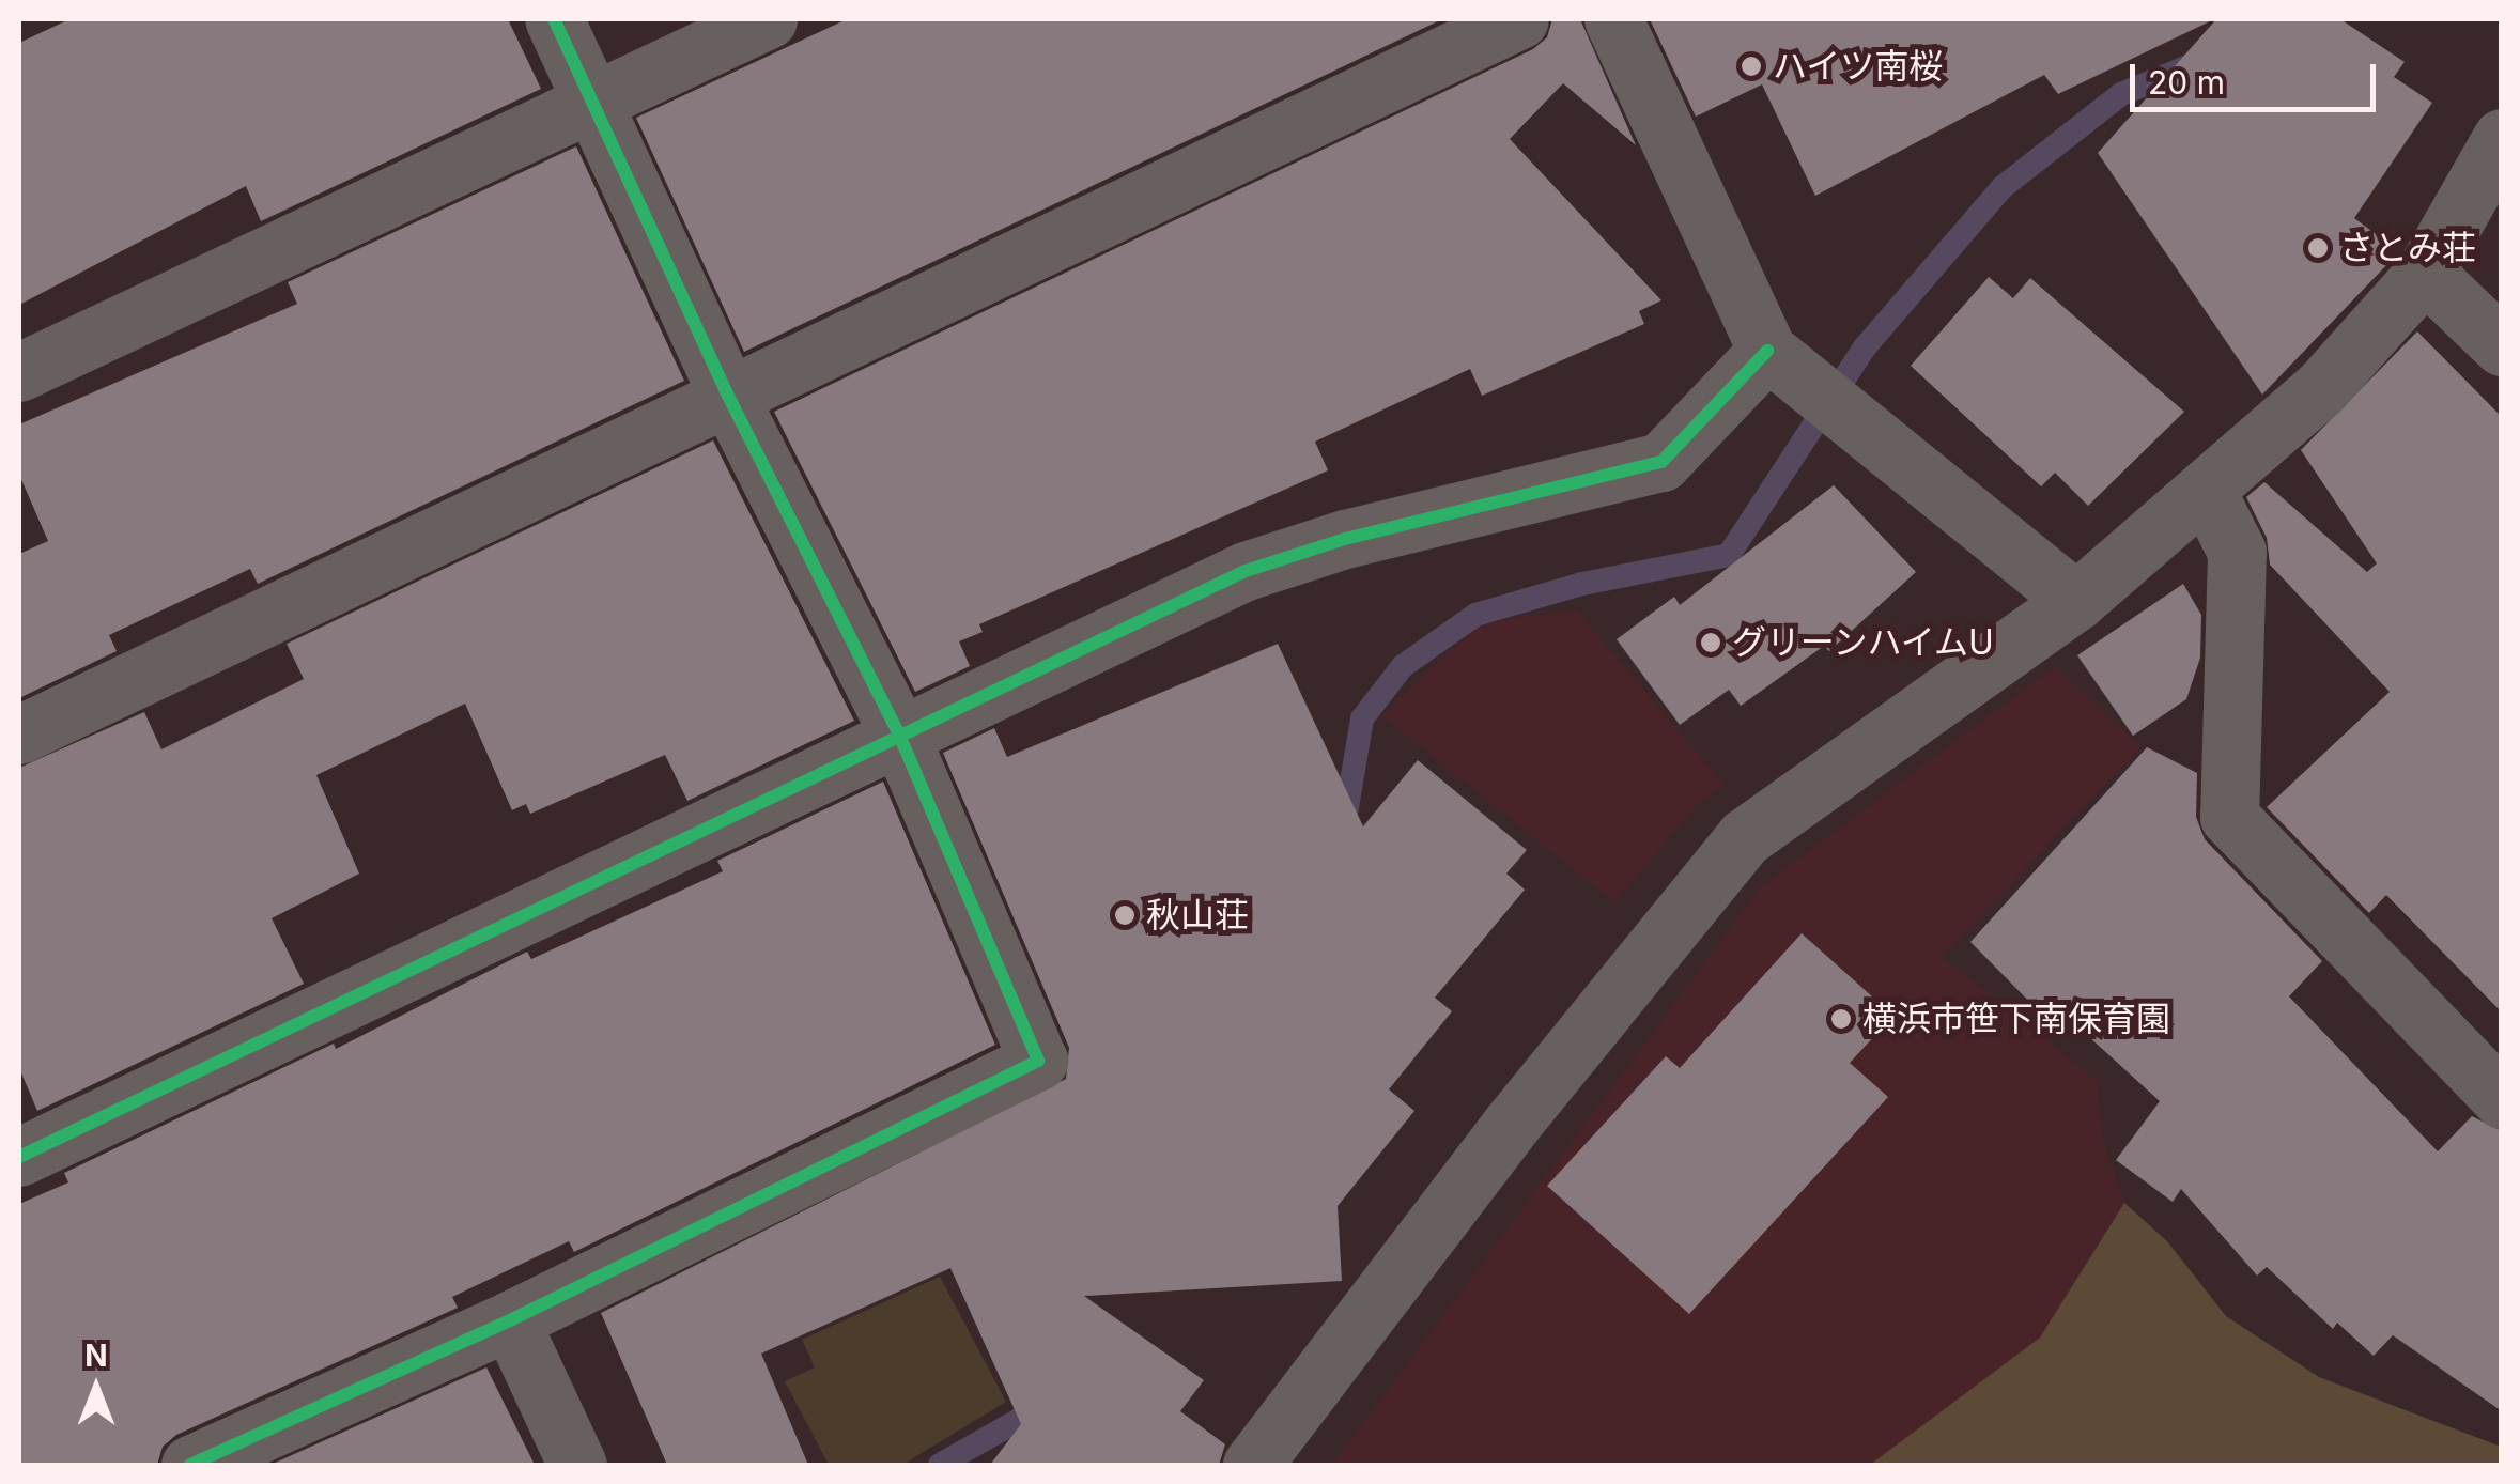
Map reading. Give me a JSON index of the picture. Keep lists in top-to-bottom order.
{
  "places": [
    "ハイツ南桜",
    "さとみ荘",
    "グリーンハイムU",
    "秋山荘",
    "横浜市笹下南保育園"
  ],
  "scale_bar": "20 m",
  "north": "top"
}
